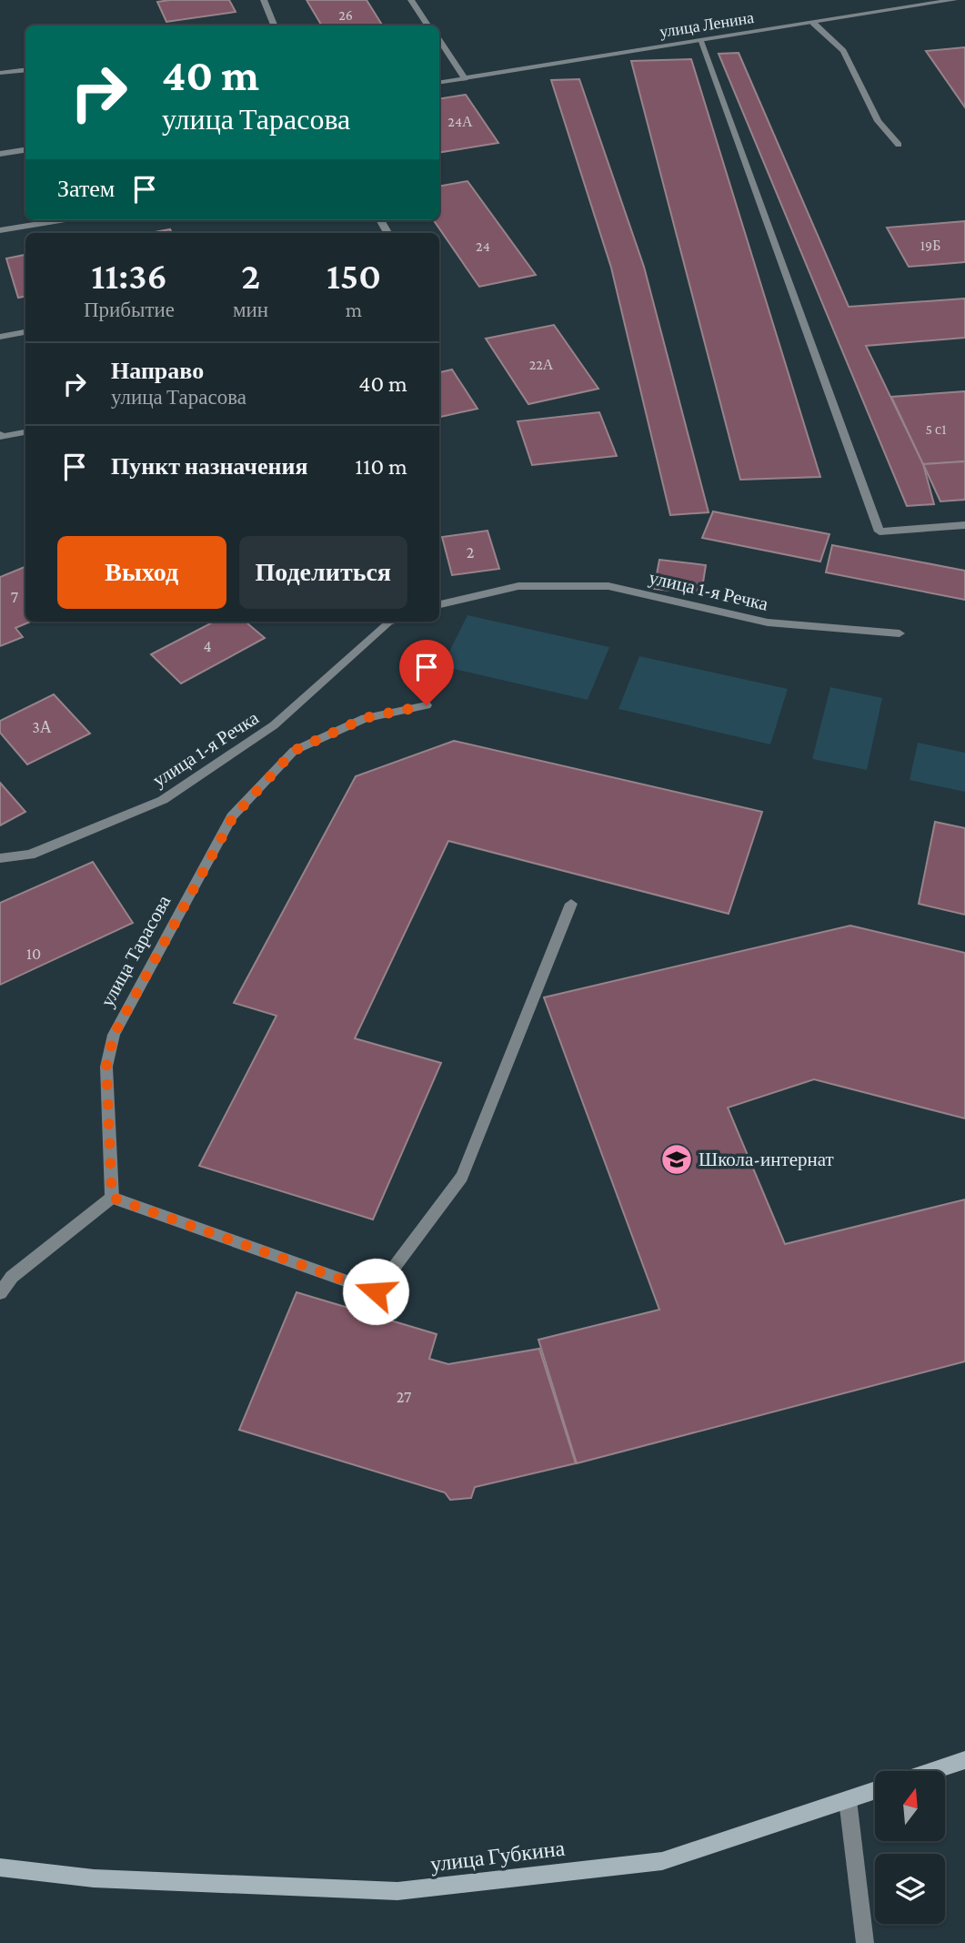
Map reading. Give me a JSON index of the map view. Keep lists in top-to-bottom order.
{
  "streets": {
    "street": [
      "улица Ленина",
      "улица 1-я Речка",
      "улица Тарасова",
      "улица Губкина"
    ]
  },
  "places": {
    "school or university": ["Школа-интернат"]
  },
  "house_numbers": [
    "26",
    "24А",
    "19Б",
    "24",
    "22А",
    "5 с1",
    "2",
    "7",
    "4",
    "3А",
    "10",
    "27"
  ],
  "north": "top",
  "page": {
    "turn": ["40 m", "улица Тарасова"],
    "then": "Затем",
    "eta": [
      "11:36",
      "Прибытие",
      "2",
      "мин",
      "150",
      "m"
    ],
    "list": [
      {
        "name": "Направо",
        "note": "улица Тарасова",
        "value": "40 m"
      },
      {
        "name": "Пункт назначения",
        "value": "110 m"
      }
    ],
    "buttons": ["Выход", "Поделиться"]
  }
}
